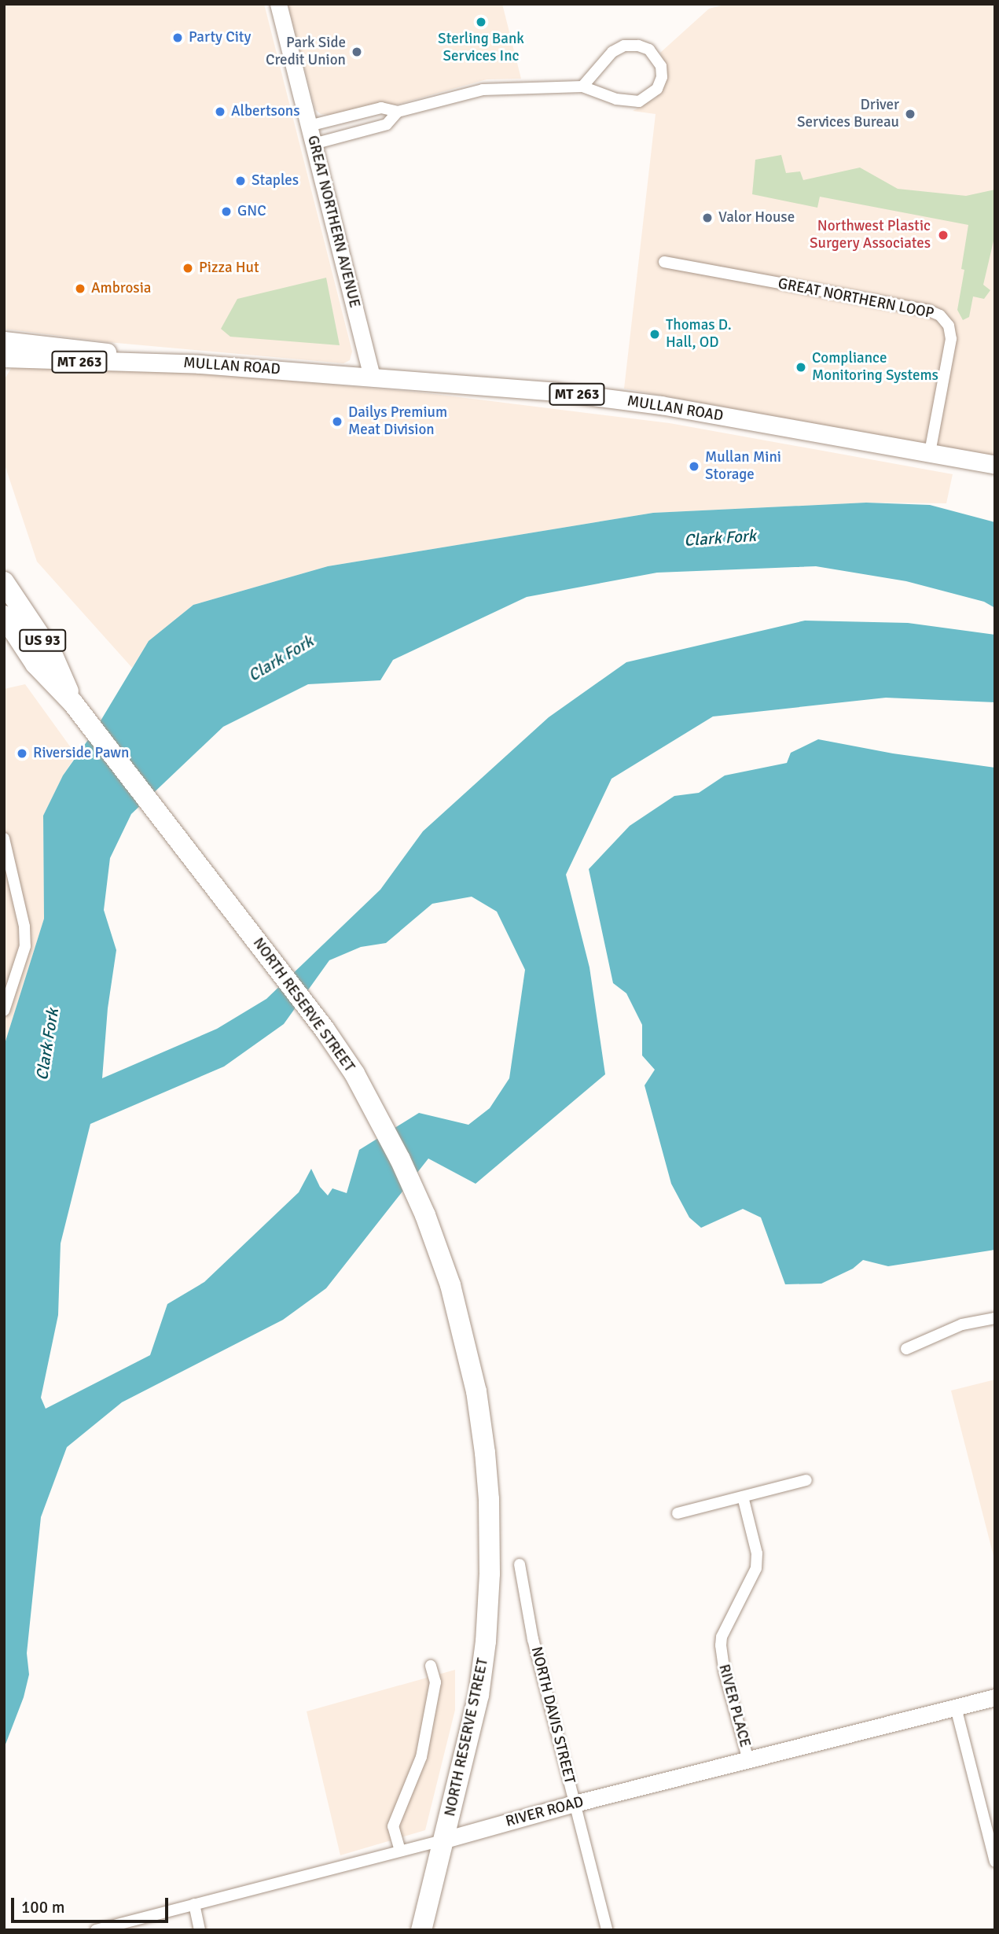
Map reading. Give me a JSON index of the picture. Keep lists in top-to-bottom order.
{
  "streets": {
    "highway": ["US 93", "NORTH RESERVE STREET"],
    "main road": ["MT 263", "MULLAN ROAD"],
    "street": [
      "GREAT NORTHERN AVENUE",
      "GREAT NORTHERN LOOP",
      "RIVER PLACE",
      "NORTH DAVIS STREET",
      "RIVER ROAD"
    ]
  },
  "crossings": [
    ["GREAT NORTHERN AVENUE", "MULLAN ROAD"],
    ["GREAT NORTHERN LOOP", "MULLAN ROAD"],
    ["NORTH RESERVE STREET", "RIVER ROAD"],
    ["RIVER PLACE", "RIVER ROAD"],
    ["NORTH DAVIS STREET", "RIVER ROAD"]
  ],
  "water": ["Clark Fork"],
  "places": [
    "Sterling Bank Services Inc",
    "Party City",
    "Park Side Credit Union",
    "Albertsons",
    "Driver Services Bureau",
    "Staples",
    "GNC",
    "Valor House",
    "Northwest Plastic Surgery Associates",
    "Pizza Hut",
    "Ambrosia",
    "Thomas D. Hall, OD",
    "Compliance Monitoring Systems",
    "Dailys Premium Meat Division",
    "Mullan Mini Storage",
    "Riverside Pawn"
  ],
  "scale_bar": "100 m"
}
